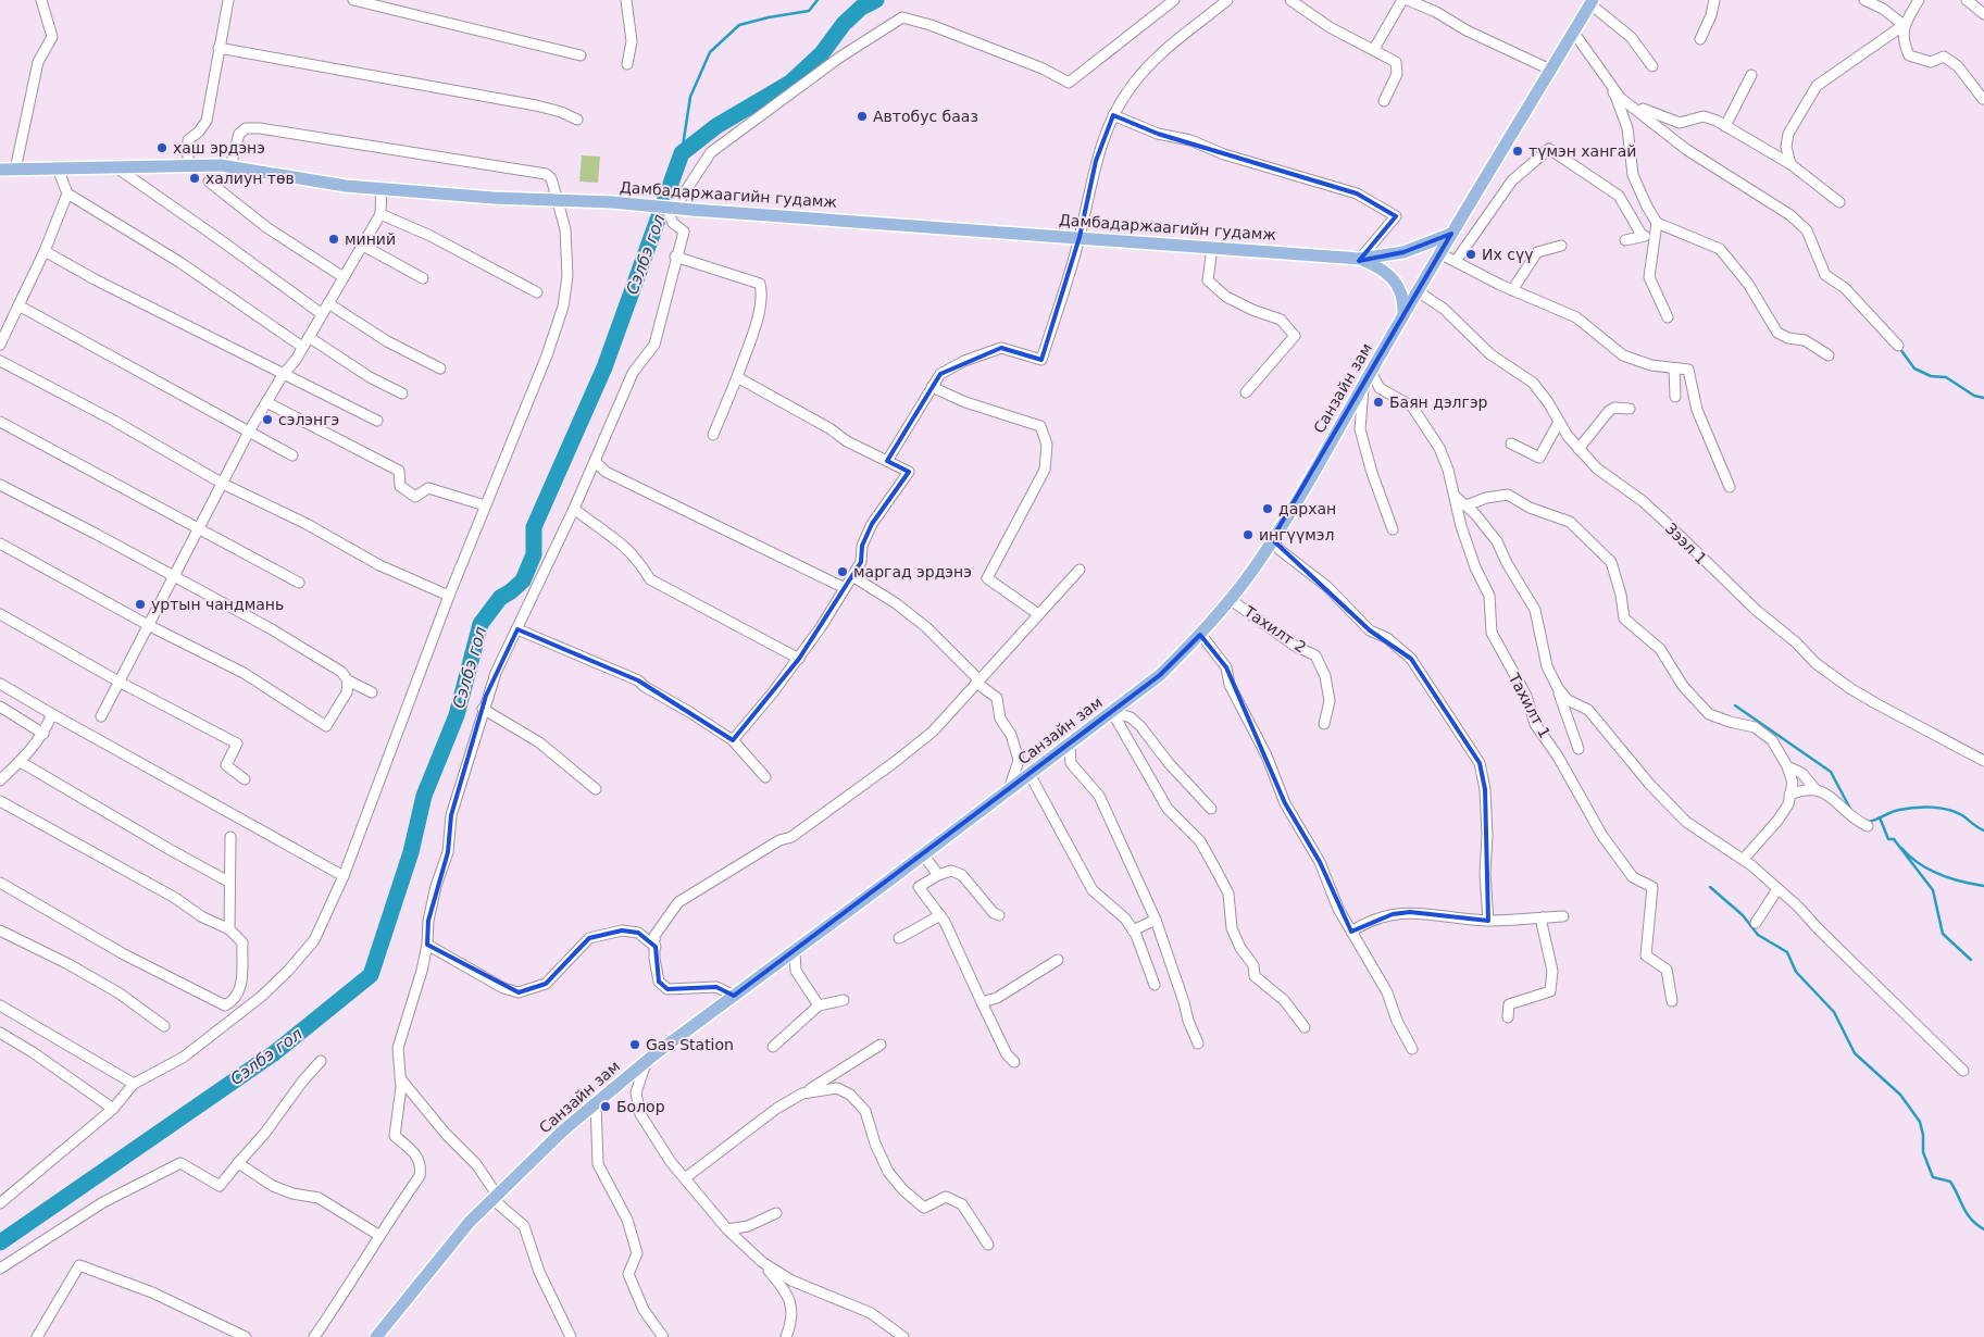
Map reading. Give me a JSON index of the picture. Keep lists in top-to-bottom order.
{
  "streets": {
    "main road": ["Дамбадаржаагийн гудамж", "Санзайн зам"],
    "street": ["Зээл 1", "Тахилт 2", "Тахилт 1"]
  },
  "crossings": [
    ["Дамбадаржаагийн гудамж", "Санзайн зам"],
    ["Санзайн зам", "Зээл 1"],
    ["Санзайн зам", "Тахилт 2"],
    ["Санзайн зам", "Тахилт 1"]
  ],
  "water": ["Сэлбэ гол"],
  "places": [
    "Автобус бааз",
    "хаш эрдэнэ",
    "түмэн хангай",
    "халиун төв",
    "миний",
    "Их сүү",
    "Баян дэлгэр",
    "сэлэнгэ",
    "дархан",
    "ингүүмэл",
    "маргад эрдэнэ",
    "уртын чандмань",
    "Gas Station",
    "Болор"
  ]
}
